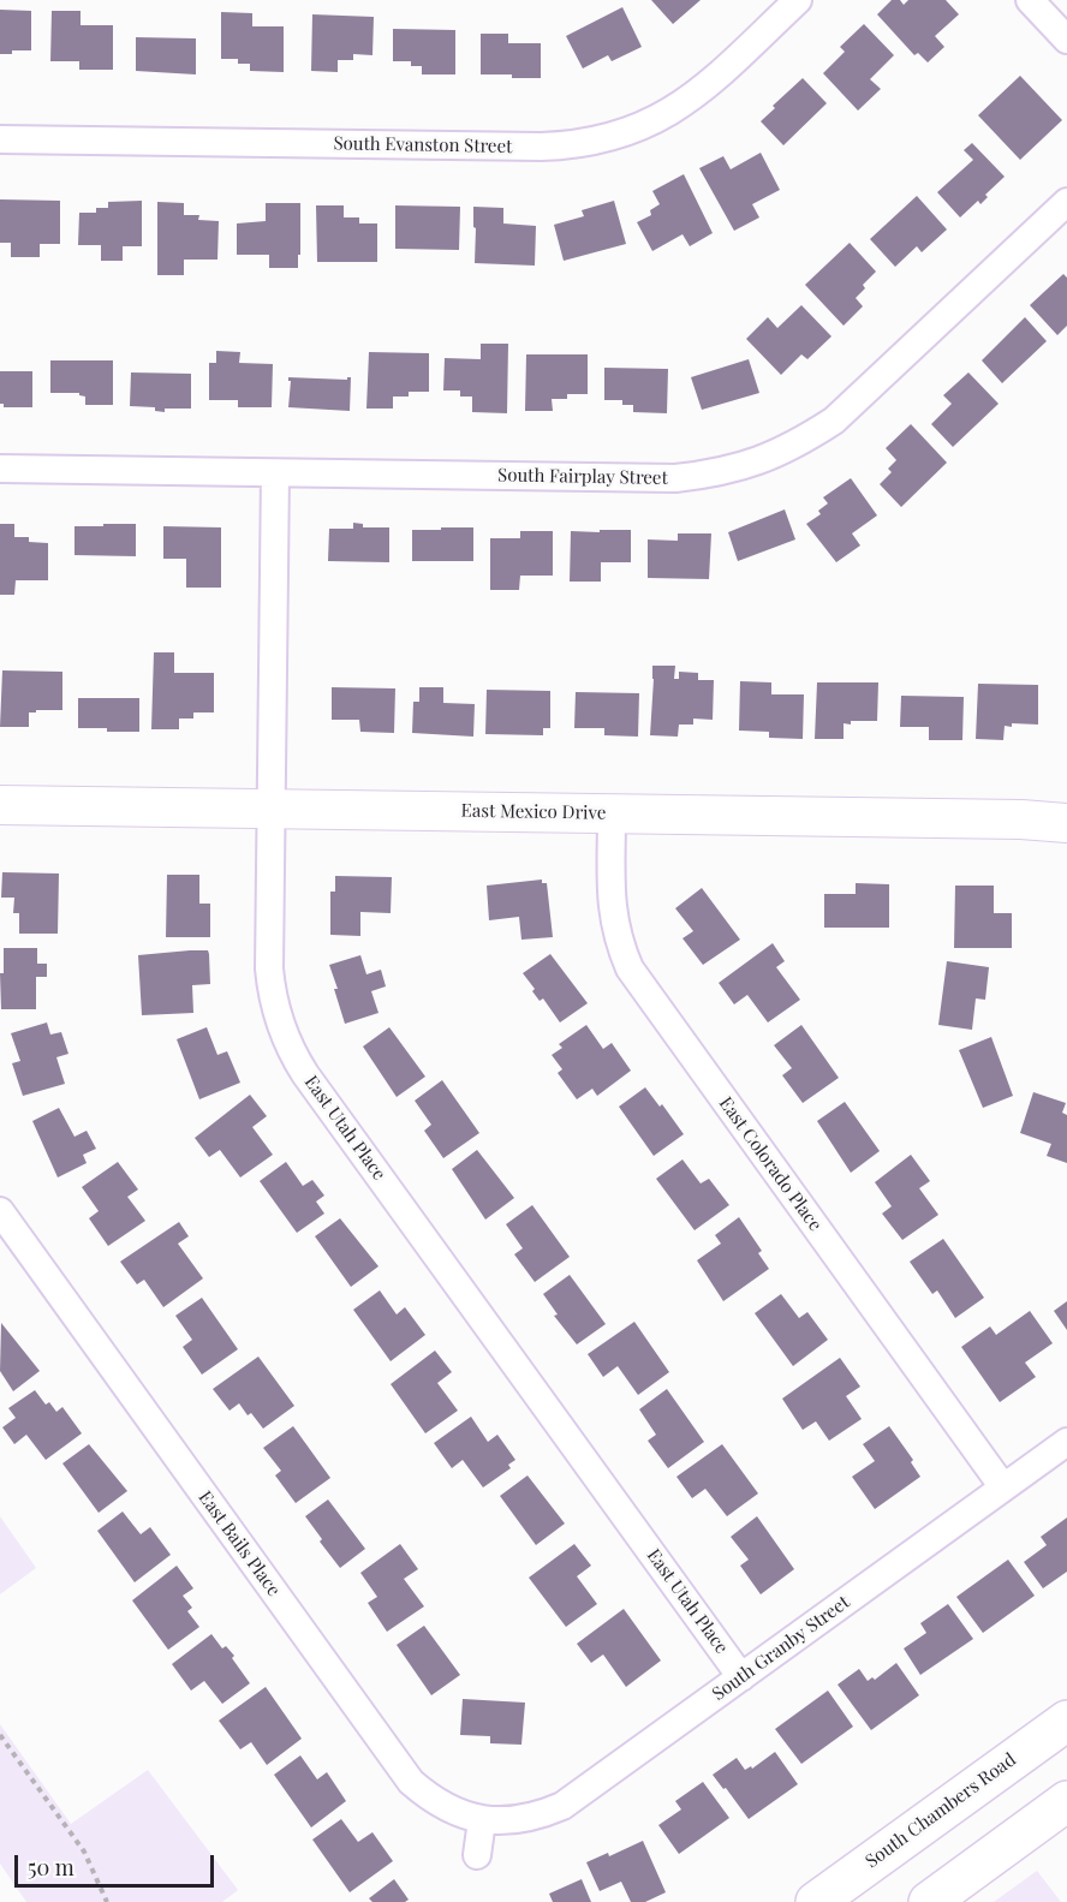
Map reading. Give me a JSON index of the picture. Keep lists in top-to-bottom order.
{
  "streets": {
    "main road": ["South Chambers Road"],
    "street": [
      "South Evanston Street",
      "South Fairplay Street",
      "East Mexico Drive",
      "East Utah Place",
      "East Colorado Place",
      "East Bails Place",
      "South Granby Street"
    ]
  },
  "crossings": [
    ["South Fairplay Street", "East Utah Place"],
    ["East Mexico Drive", "East Utah Place"],
    ["East Mexico Drive", "East Colorado Place"],
    ["East Utah Place", "South Granby Street"],
    ["East Colorado Place", "South Granby Street"],
    ["East Bails Place", "South Granby Street"]
  ],
  "scale_bar": "50 m"
}
